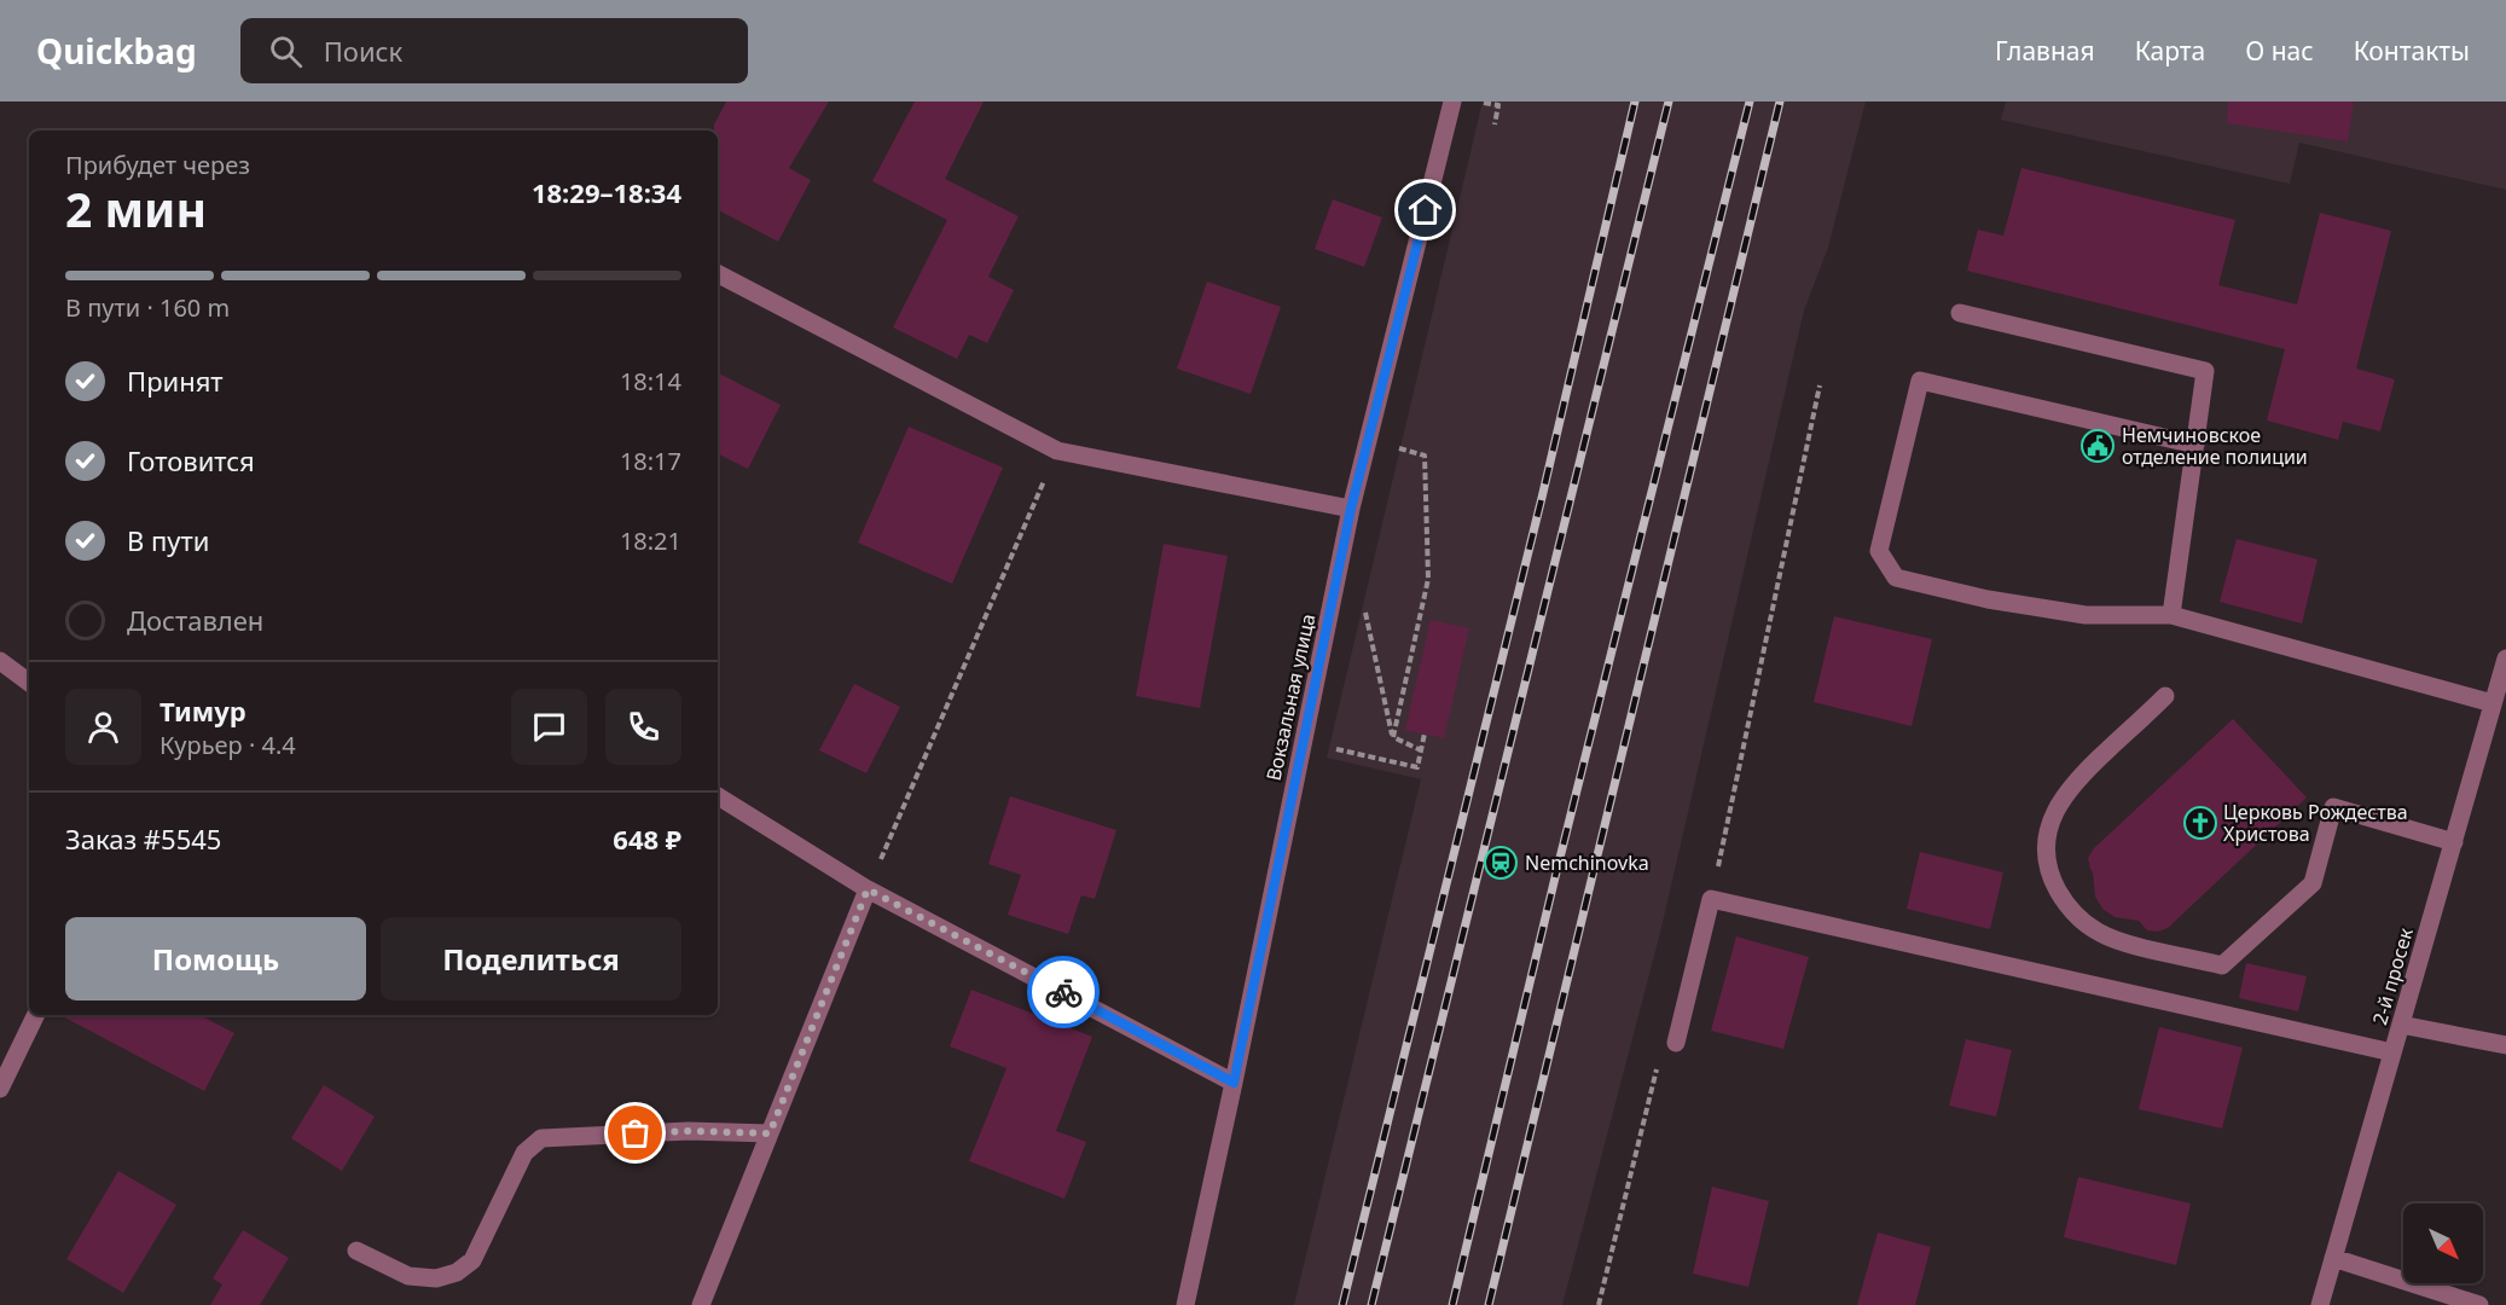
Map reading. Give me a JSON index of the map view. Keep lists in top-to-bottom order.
{
  "streets": {
    "street": ["Вокзальная улица", "2-й просек"]
  },
  "places": {
    "public building": ["Немчиновское отделение полиции"],
    "church": ["Церковь Рождества Христова"],
    "station": ["Nemchinovka"]
  },
  "north": "bottom right",
  "page": {
    "header": "Quickbag",
    "search": "Поиск",
    "nav": [
      "Главная",
      "Карта",
      "О нас",
      "Контакты"
    ],
    "heading": ["2 мин", "Прибудет через", "18:29–18:34"],
    "panel": [
      "Тимур",
      "Курьер · 4.4",
      "Заказ #5545",
      "648 ₽"
    ],
    "bar": "В пути · 160 m",
    "list": [
      ["Принят", "18:14"],
      ["Готовится", "18:17"],
      ["В пути", "18:21"],
      "Доставлен"
    ],
    "buttons": ["Помощь", "Поделиться"]
  }
}
